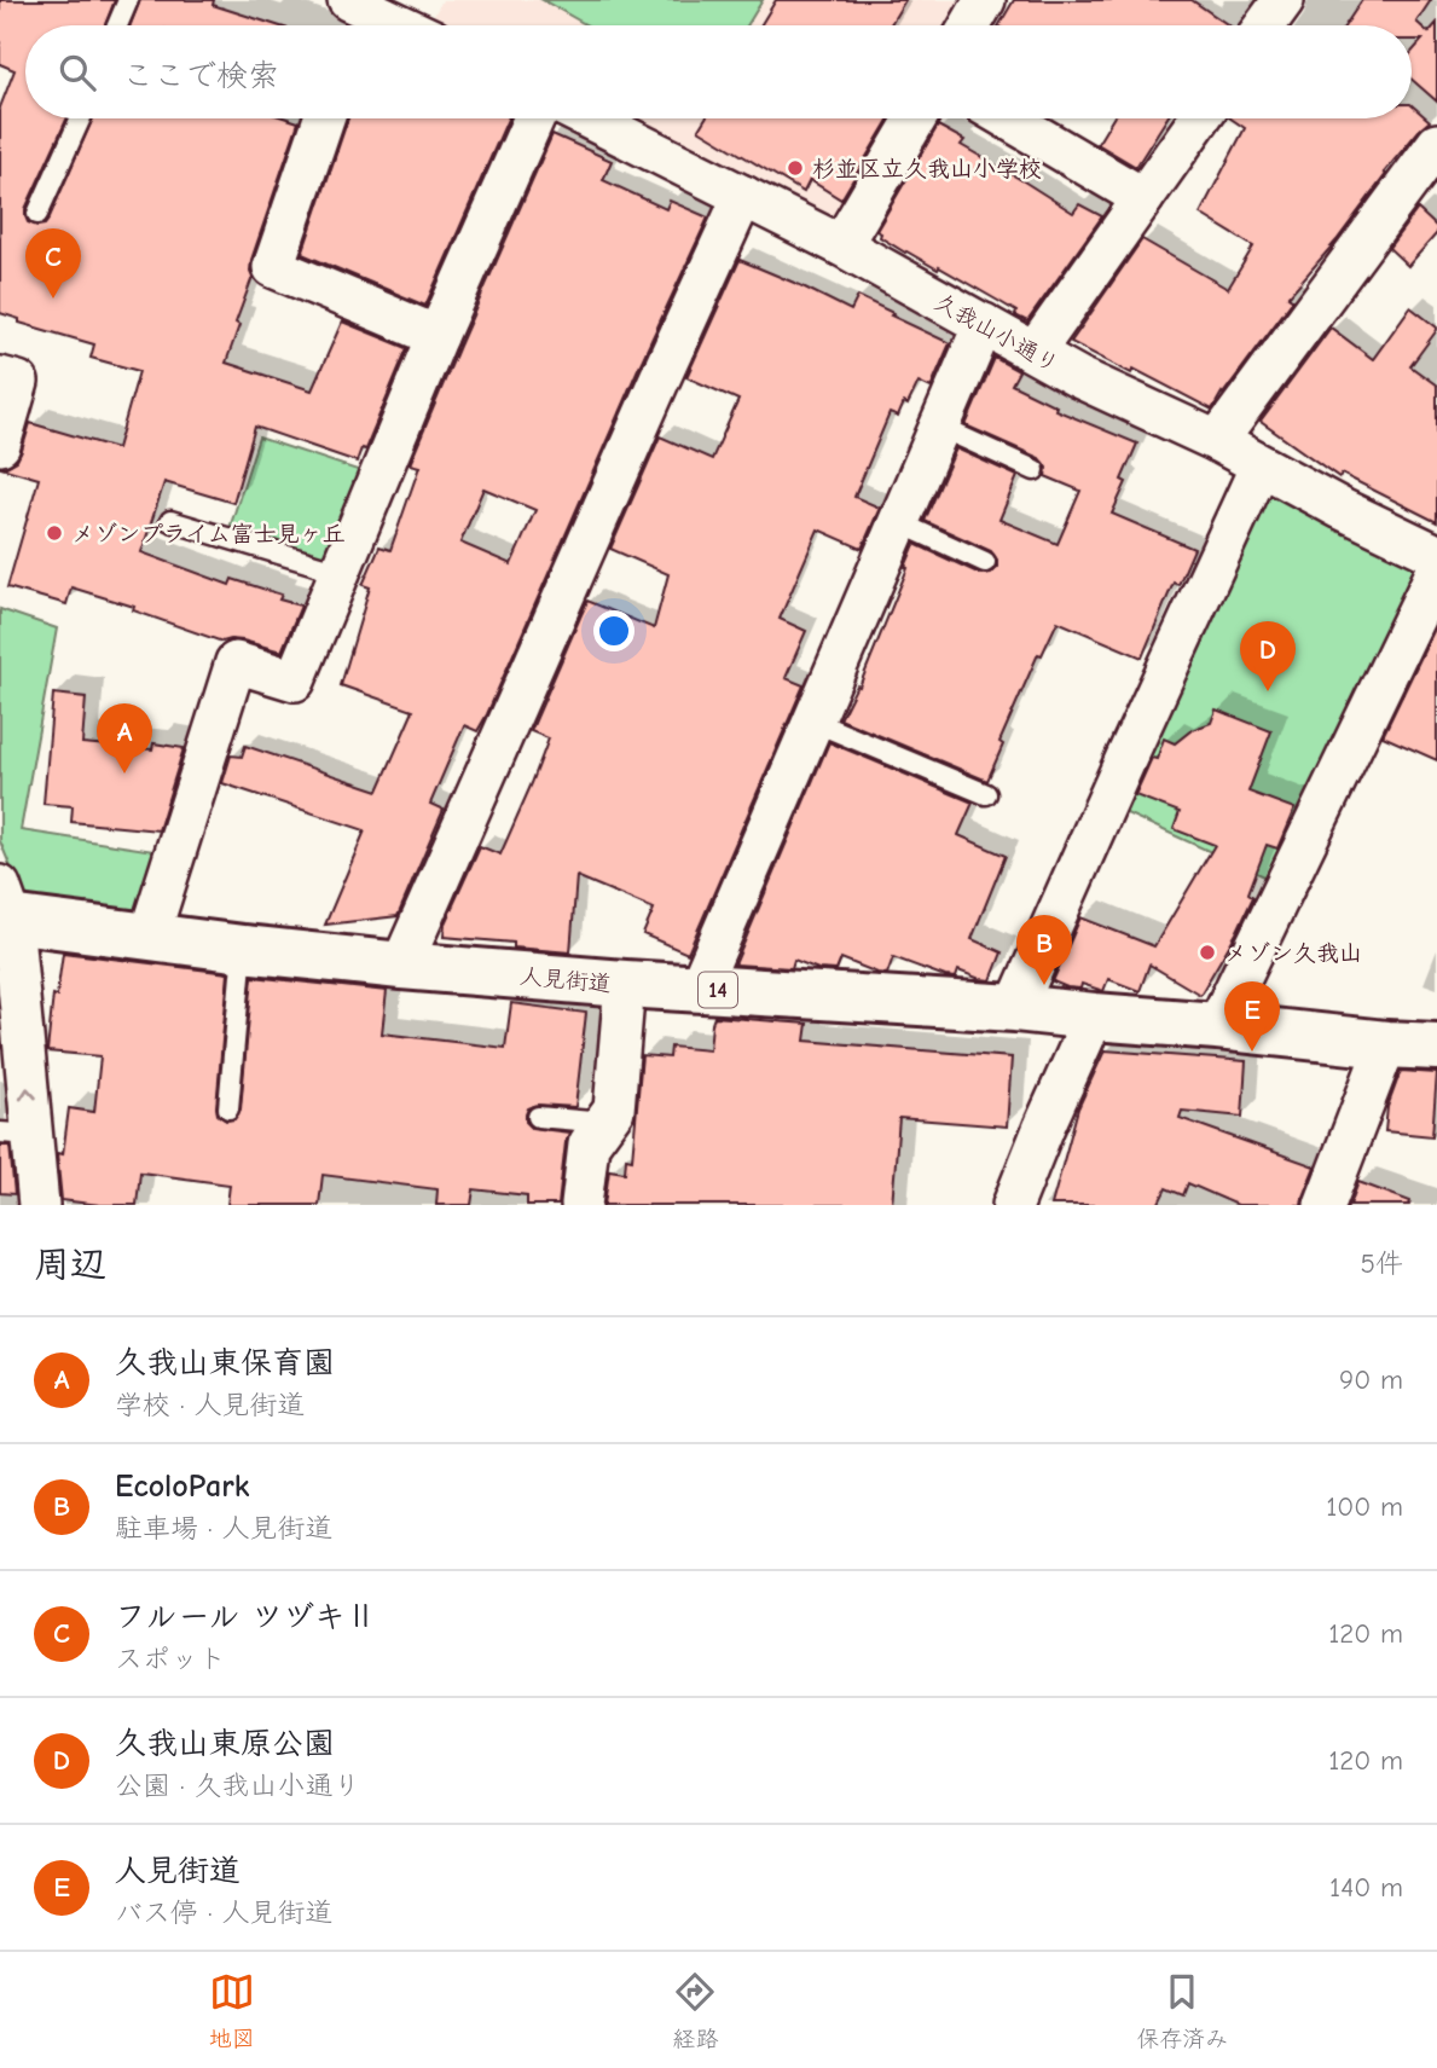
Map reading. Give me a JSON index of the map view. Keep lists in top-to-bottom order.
{
  "streets": {
    "main road": ["人見街道", "14"],
    "street": ["久我山小通り"]
  },
  "places": ["杉並区立久我山小学校", "メゾンプライム富士見ヶ丘", "メゾン久我山"],
  "page": {
    "search": "ここで検索",
    "pins": [
      "C",
      "D",
      "A",
      "B",
      "E"
    ],
    "heading": ["周辺", "5件"],
    "list": [
      {
        "mark": "A",
        "name": "久我山東保育園",
        "note": "学校 · 人見街道",
        "value": "90 m"
      },
      {
        "mark": "B",
        "name": "EcoloPark",
        "note": "駐車場 · 人見街道",
        "value": "100 m"
      },
      {
        "mark": "C",
        "name": "フルール ツヅキⅡ",
        "note": "スポット",
        "value": "120 m"
      },
      {
        "mark": "D",
        "name": "久我山東原公園",
        "note": "公園 · 久我山小通り",
        "value": "120 m"
      },
      {
        "mark": "E",
        "name": "人見街道",
        "note": "バス停 · 人見街道",
        "value": "140 m"
      }
    ],
    "nav": ["地図", "経路", "保存済み"]
  }
}
